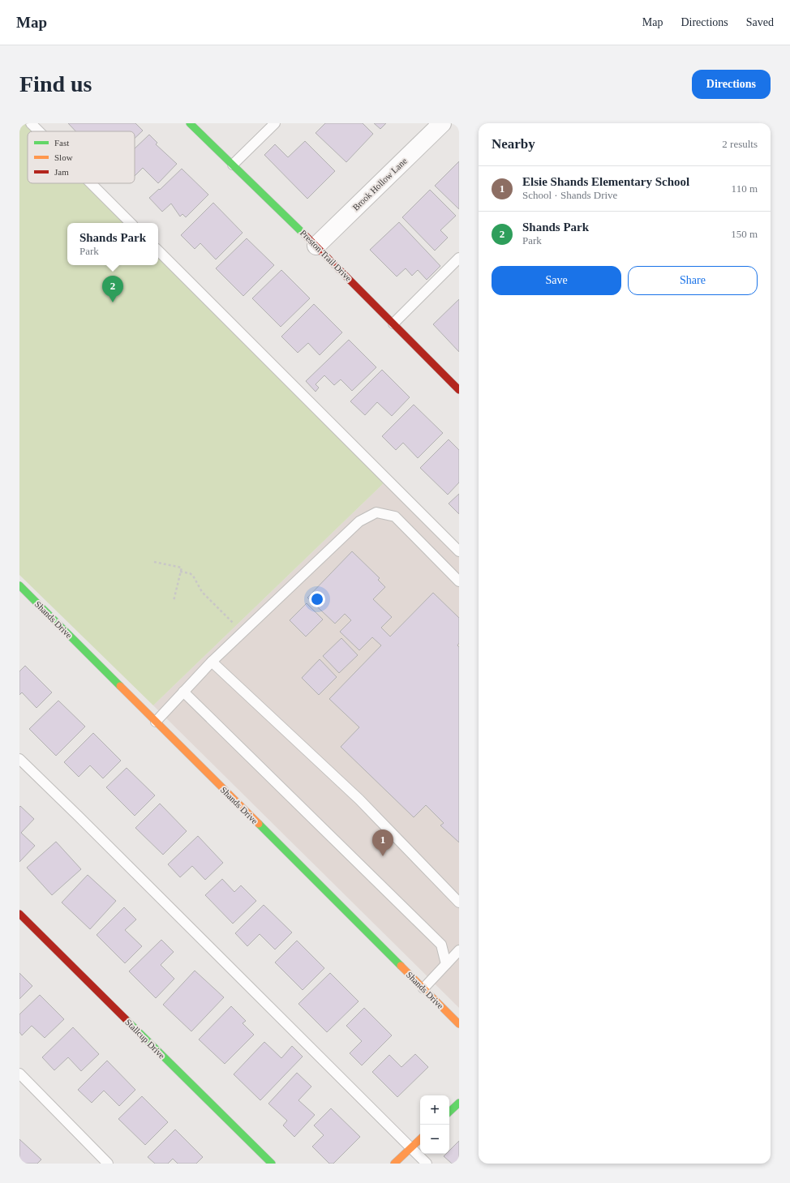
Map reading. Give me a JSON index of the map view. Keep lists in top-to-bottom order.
{
  "streets": {
    "street": [
      "Brook Hollow Lane",
      "Preston Trail Drive",
      "Shands Drive",
      "Stallcup Drive"
    ]
  },
  "crossings": [
    ["Brook Hollow Lane", "Preston Trail Drive"]
  ],
  "legend": ["Fast", "Slow", "Jam"],
  "page": {
    "header": "Map",
    "nav": ["Map", "Directions", "Saved"],
    "buttons": [
      "Directions",
      ["Save", "Share"]
    ],
    "title": "Find us",
    "heading": ["Nearby", "2 results"],
    "list": [
      {
        "mark": "1",
        "name": "Elsie Shands Elementary School",
        "note": "School · Shands Drive",
        "value": "110 m"
      },
      {
        "mark": "2",
        "name": "Shands Park",
        "note": "Park",
        "value": "150 m"
      }
    ],
    "popup": ["Shands Park", "Park"],
    "pins": ["2", "1"],
    "map_buttons": ["+", "−"]
  }
}
